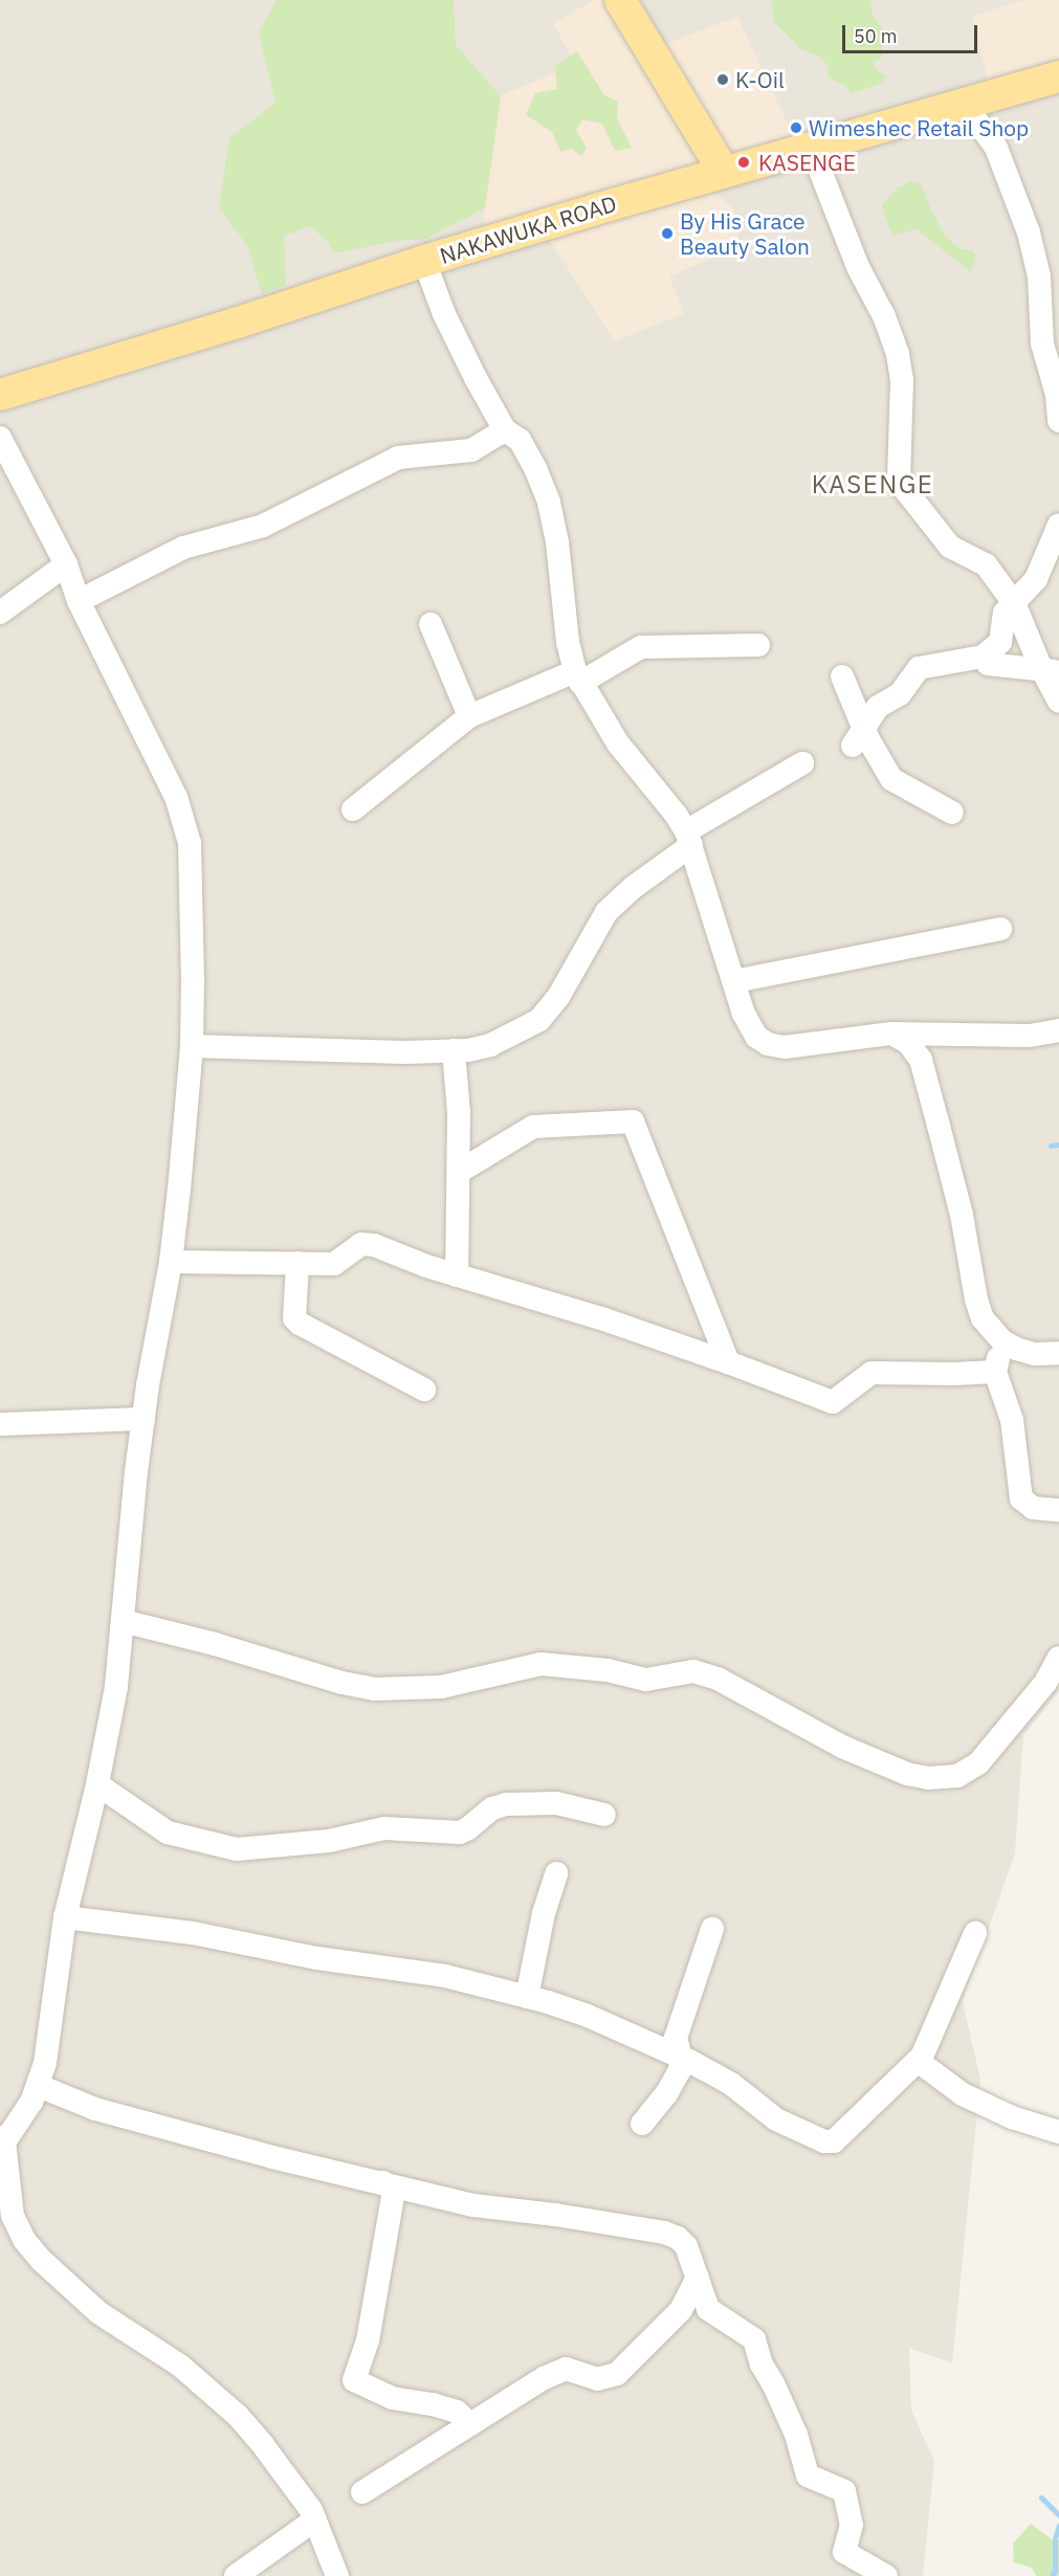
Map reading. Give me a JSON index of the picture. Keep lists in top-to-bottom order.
{
  "streets": {
    "main road": ["NAKAWUKA ROAD"]
  },
  "districts": ["KASENGE"],
  "places": [
    "K-Oil",
    "Wimeshec Retail Shop",
    "KASENGE",
    "By His Grace Beauty Salon"
  ],
  "scale_bar": "50 m"
}
